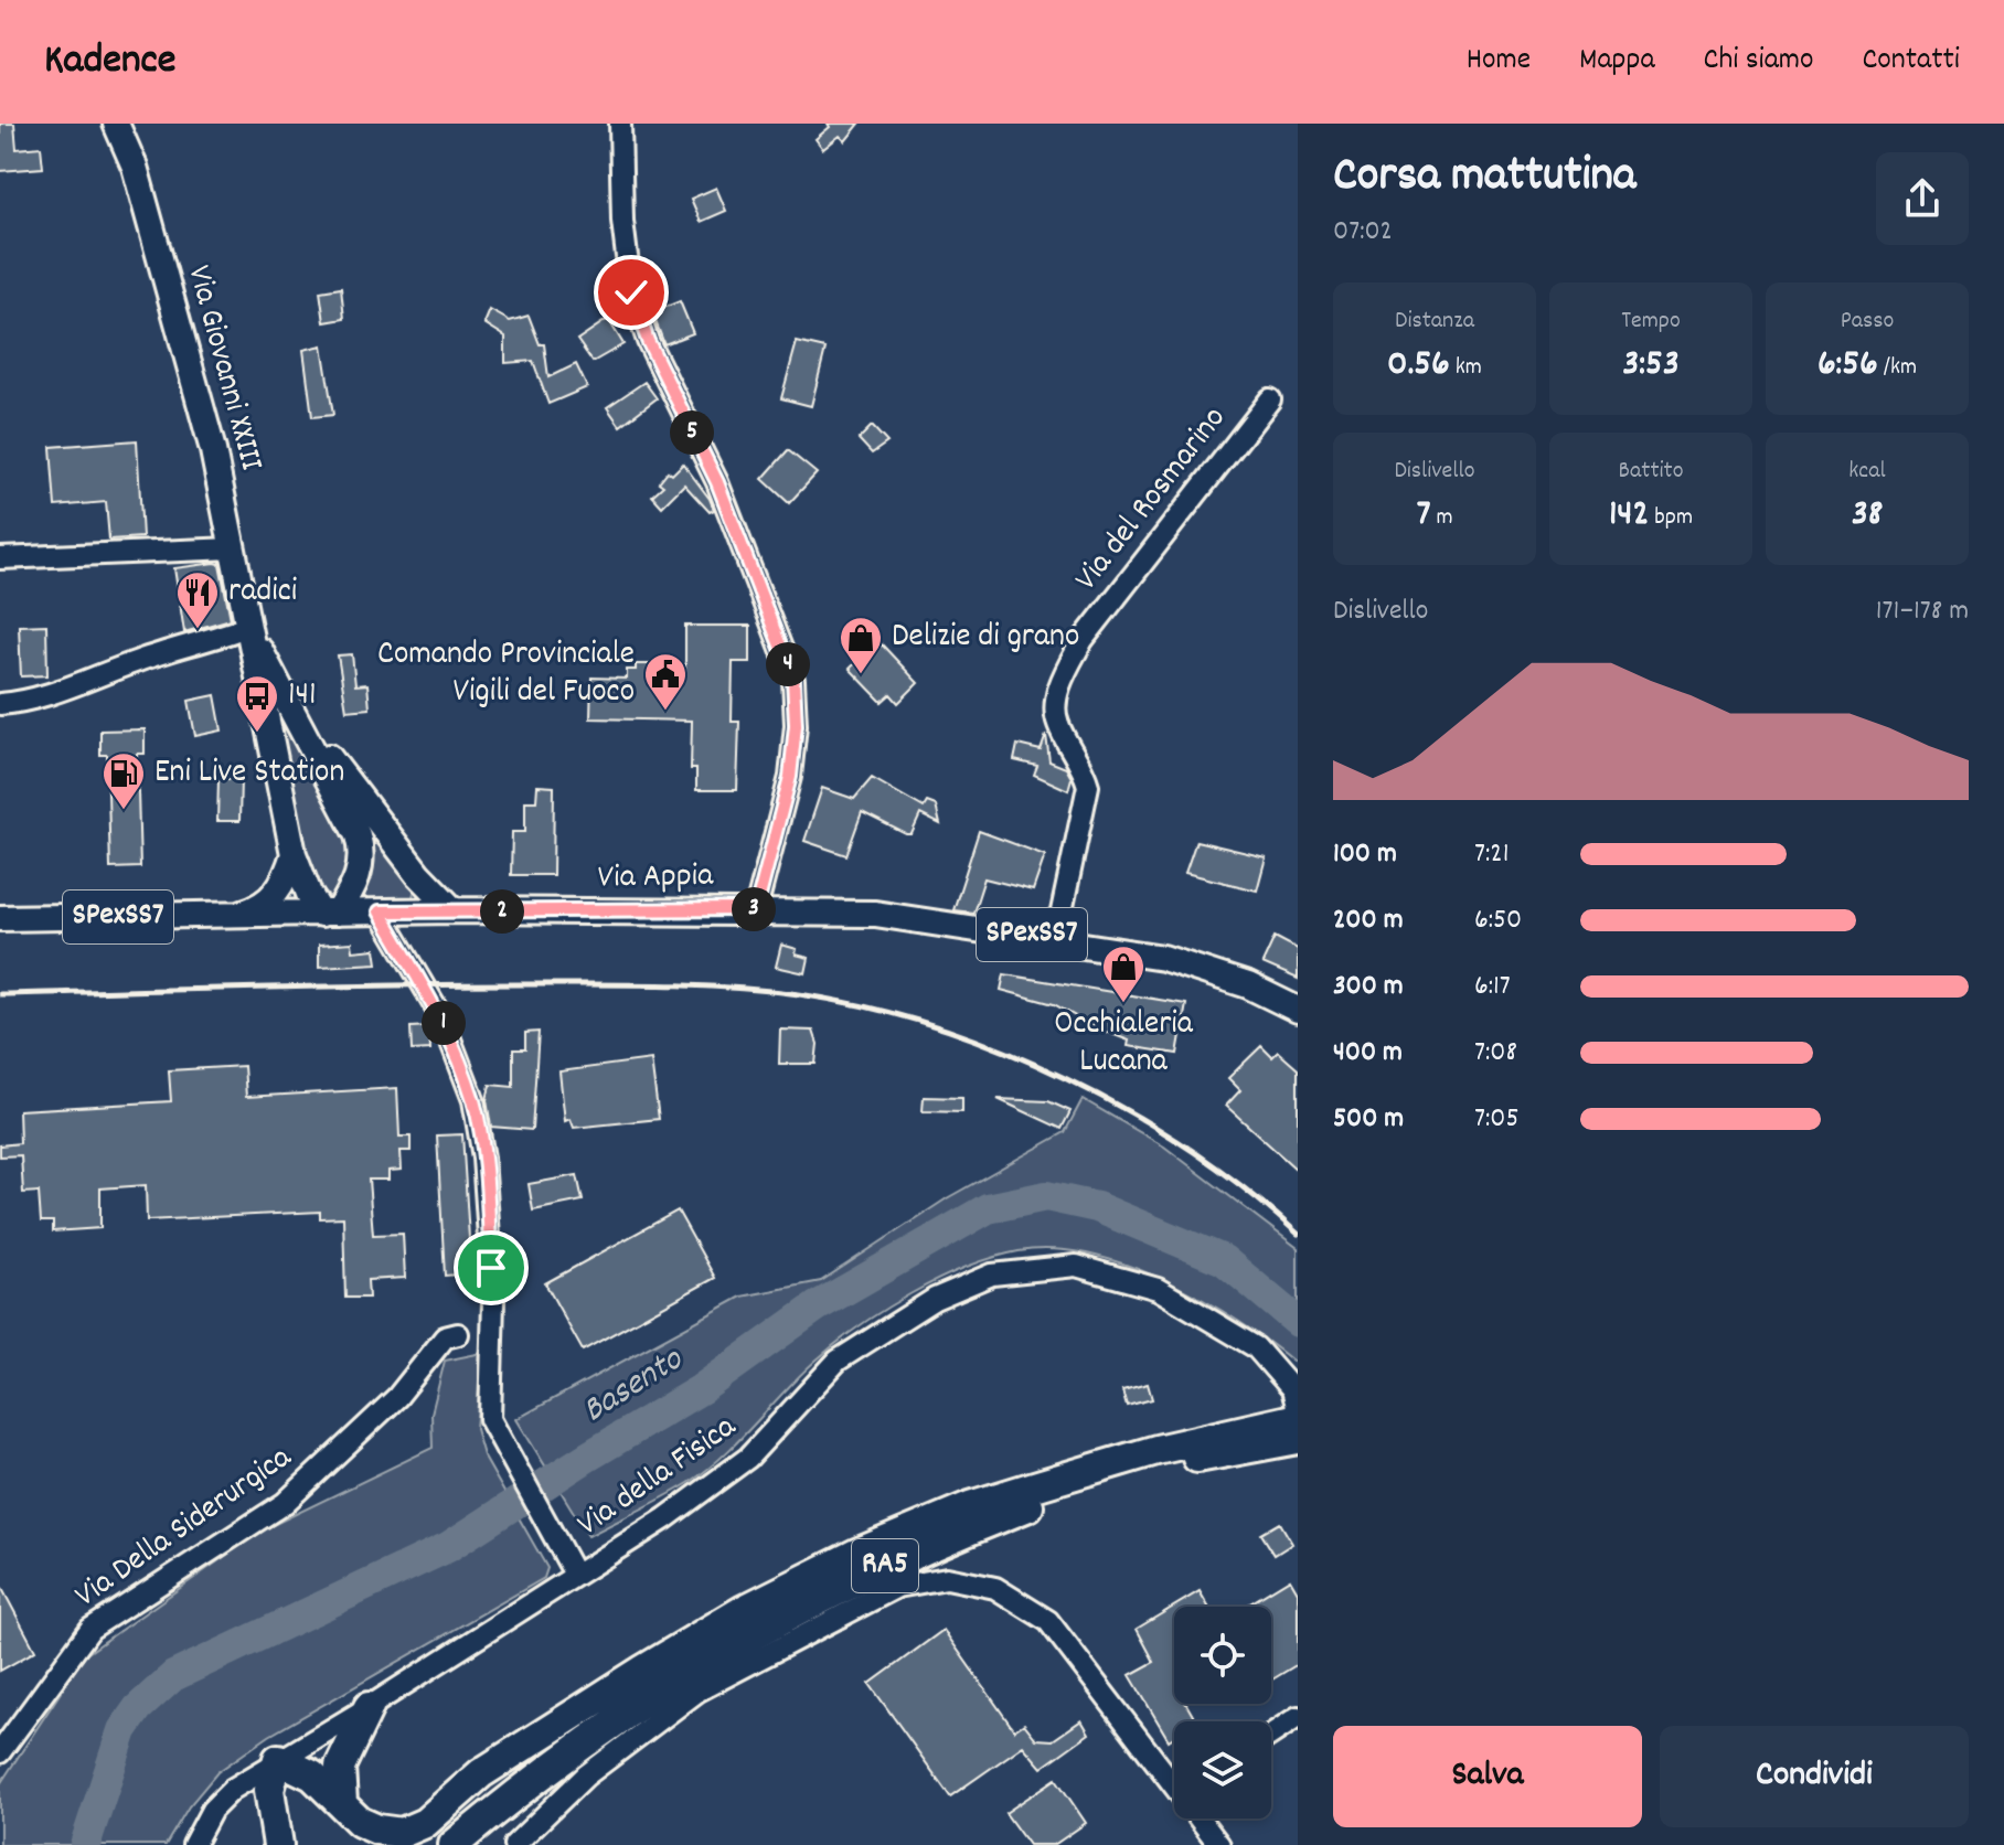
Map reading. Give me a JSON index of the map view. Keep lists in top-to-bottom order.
{
  "streets": {
    "highway": ["RA5"],
    "main road": ["Via Giovanni XXIII", "Via Appia", "SPexSS7"],
    "street": ["Via del Rosmarino", "Via della Fisica", "Via Della Siderurgica"]
  },
  "crossings": [
    ["Via del Rosmarino", "Via Appia"]
  ],
  "water": ["Basento"],
  "places": {
    "restaurant": ["radici"],
    "shop": ["Delizie di grano", "Occhialeria Lucana"],
    "public building": ["Comando Provinciale Vigili del Fuoco"],
    "bus stop": ["141"],
    "fuel station": ["Eni Live Station"]
  },
  "page": {
    "header": "Kadence",
    "nav": [
      "Home",
      "Mappa",
      "Chi siamo",
      "Contatti"
    ],
    "heading": ["Corsa mattutina", "07:02"],
    "stats": [
      ["Distanza", "0.56 km"],
      ["Tempo", "3:53"],
      ["Passo", "6:56 /km"],
      ["Dislivello", "7 m"],
      ["Battito", "142 bpm"],
      ["kcal", "38"]
    ],
    "pins": [
      "5",
      "4",
      "3",
      "2",
      "1"
    ],
    "chart": ["Dislivello", "171–178 m"],
    "list": [
      {
        "name": "100 m",
        "note": "7:21"
      },
      {
        "name": "200 m",
        "note": "6:50"
      },
      {
        "name": "300 m",
        "note": "6:17"
      },
      {
        "name": "400 m",
        "note": "7:08"
      },
      {
        "name": "500 m",
        "note": "7:05"
      }
    ],
    "buttons": ["Salva", "Condividi"]
  }
}
